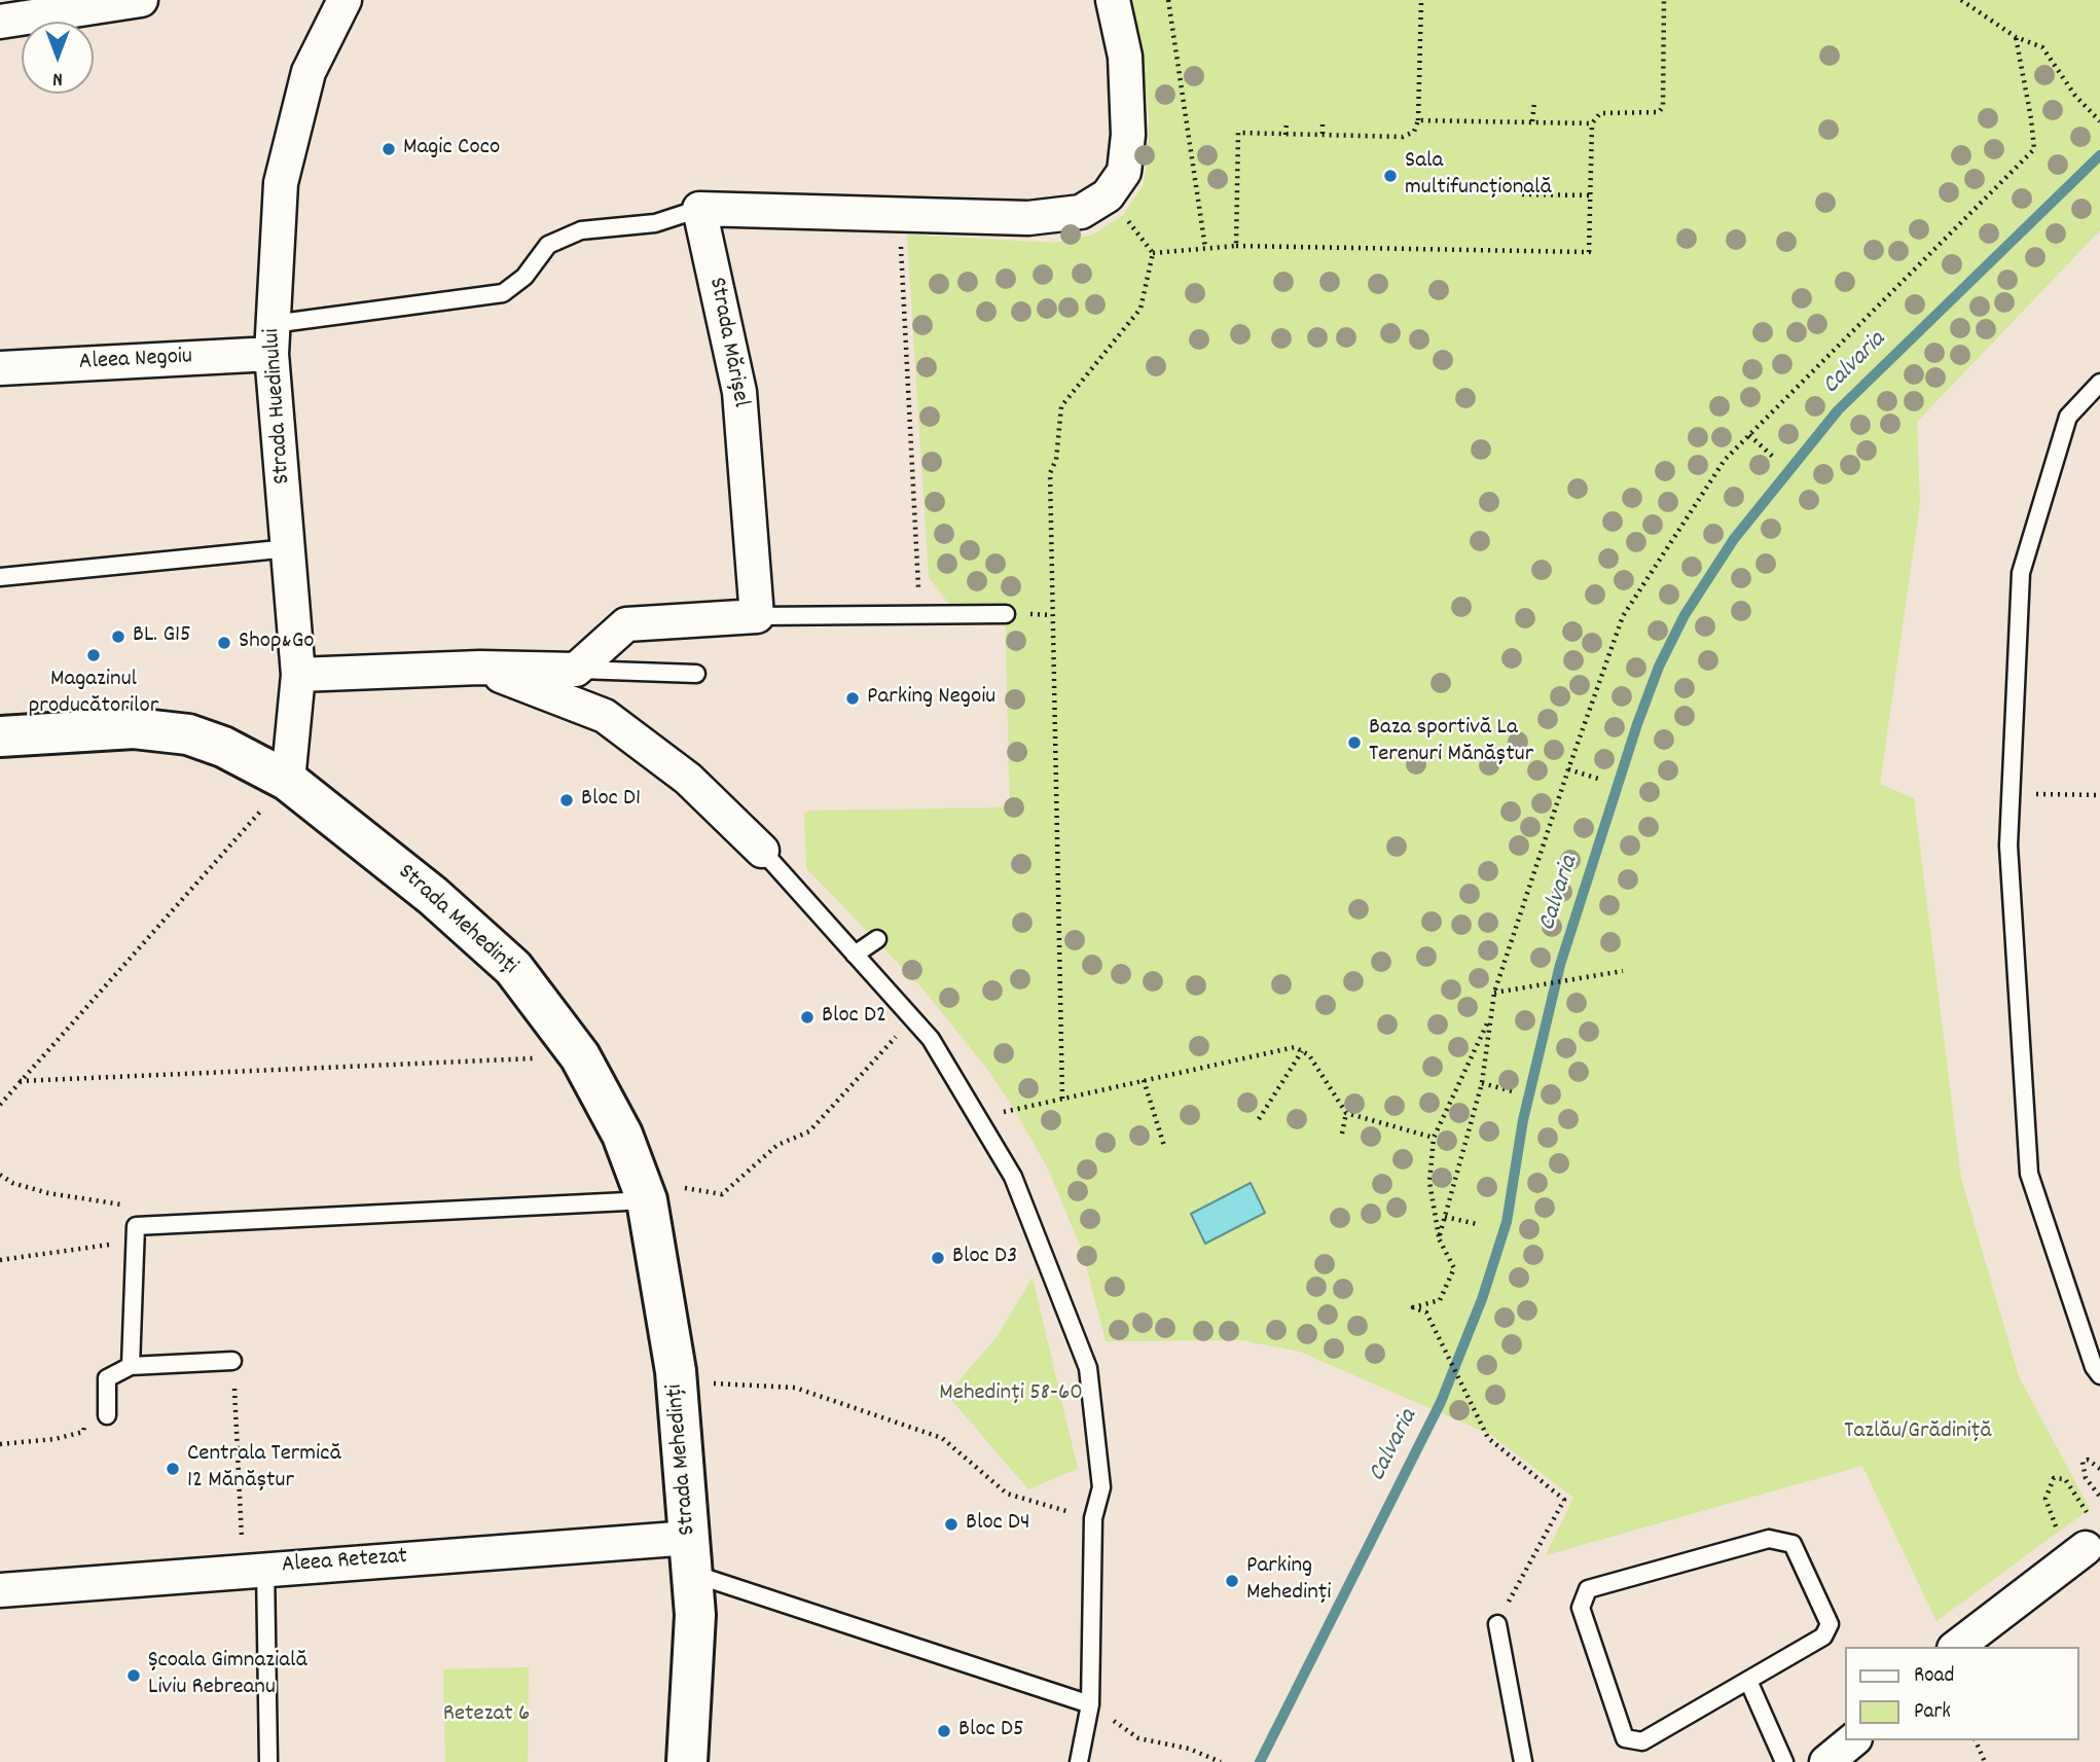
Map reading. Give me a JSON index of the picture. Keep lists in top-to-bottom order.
{
  "streets": {
    "street": [
      "Strada Mărișel",
      "Aleea Negoiu",
      "Strada Huedinului",
      "Strada Mehedinți",
      "Aleea Retezat"
    ]
  },
  "crossings": [
    ["Aleea Negoiu", "Strada Huedinului"],
    ["Strada Huedinului", "Strada Mehedinți"],
    ["Strada Mehedinți", "Aleea Retezat"]
  ],
  "water": ["Calvaria"],
  "parks": ["Mehedinți 58-60", "Tazlău/Grădiniță", "Retezat 6"],
  "places": [
    "Magic Coco",
    "Sala multifuncțională",
    "BL. G15",
    "Shop&Go",
    "Magazinul producătorilor",
    "Parking Negoiu",
    "Baza sportivă La Terenuri Mănăștur",
    "Bloc D1",
    "Bloc D2",
    "Bloc D3",
    "Centrala Termică 12 Mănăștur",
    "Bloc D4",
    "Parking Mehedinți",
    "Școala Gimnazială Liviu Rebreanu",
    "Bloc D5"
  ],
  "legend": ["Road", "Park"],
  "north": "bottom"
}
